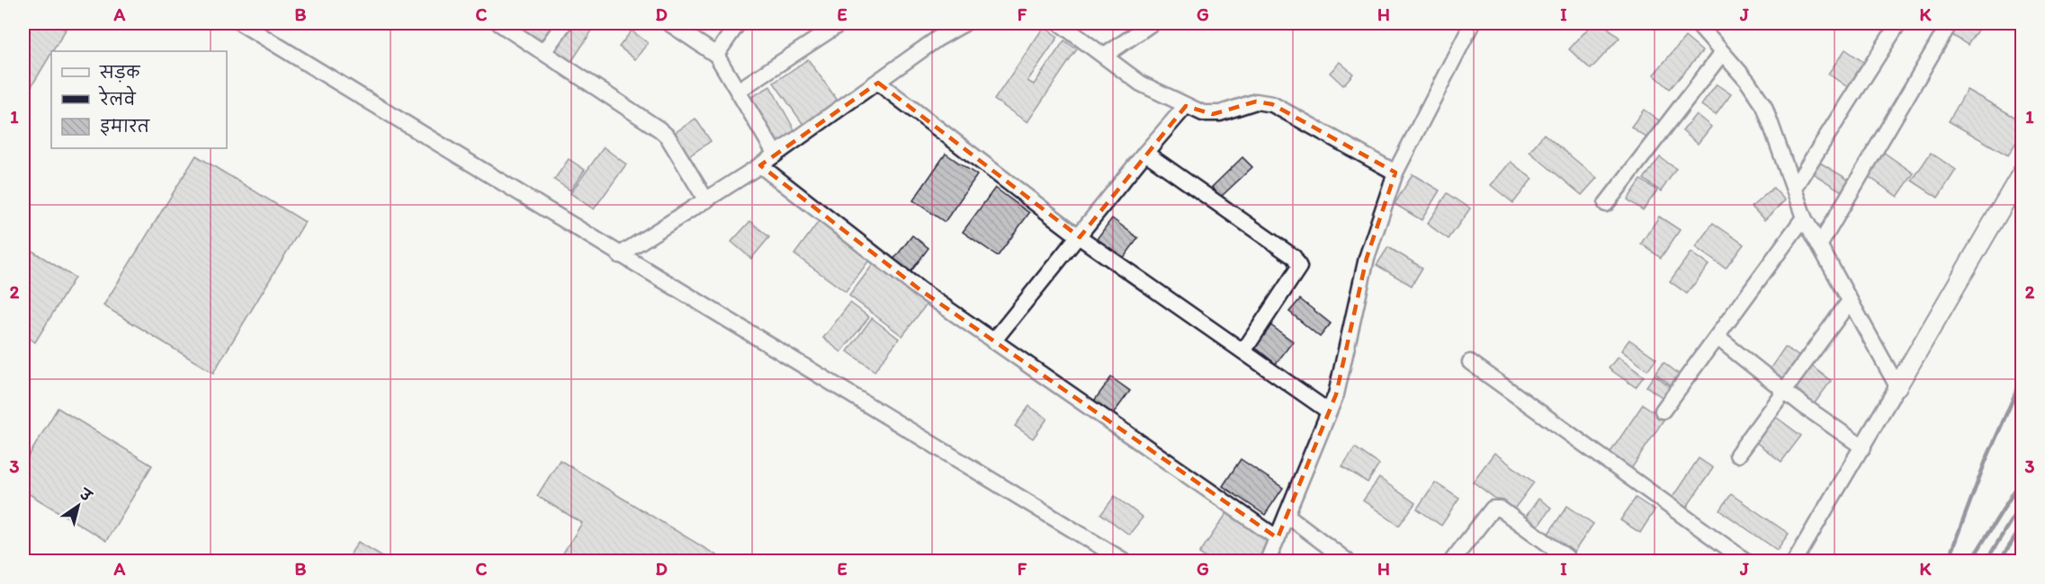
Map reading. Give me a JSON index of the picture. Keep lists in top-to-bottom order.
{
  "legend": ["सड़क", "रेलवे", "इमारत"],
  "north": "top right",
  "grid": {
    "columns": [
      "A",
      "B",
      "C",
      "D",
      "E",
      "F",
      "G",
      "H",
      "I",
      "J",
      "K"
    ],
    "rows": ["1", "2", "3"]
  }
}
